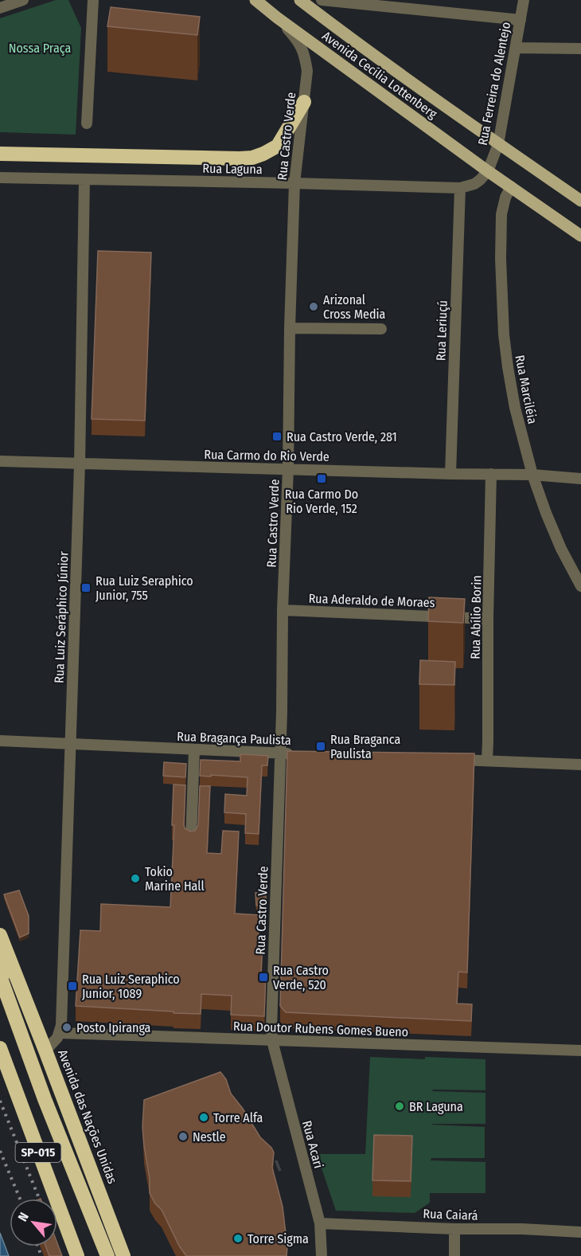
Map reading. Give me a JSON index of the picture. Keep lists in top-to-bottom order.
{
  "streets": {
    "highway": ["Avenida das Nações Unidas", "SP-015"],
    "main road": ["Avenida Cecília Lottenberg"],
    "street": [
      "Rua Ferreira do Alentejo",
      "Rua Castro Verde",
      "Rua Laguna",
      "Rua Leriuçú",
      "Rua Marciléia",
      "Rua Carmo do Rio Verde",
      "Rua Aderaldo de Moraes",
      "Rua Luiz Seráphico Júnior",
      "Rua Abílio Borin",
      "Rua Bragança Paulista",
      "Rua Doutor Rubens Gomes Bueno",
      "Rua Acari",
      "Rua Caiará"
    ]
  },
  "crossings": [
    ["Avenida Cecília Lottenberg", "Rua Ferreira do Alentejo"],
    ["Avenida Cecília Lottenberg", "Rua Castro Verde"],
    ["Avenida Cecília Lottenberg", "Rua Laguna"],
    ["Avenida Cecília Lottenberg", "Rua Marciléia"],
    ["Rua Ferreira do Alentejo", "Rua Laguna"],
    ["Rua Castro Verde", "Rua Laguna"],
    ["Rua Castro Verde", "Rua Carmo do Rio Verde"],
    ["Rua Castro Verde", "Rua Aderaldo de Moraes"],
    ["Rua Castro Verde", "Rua Bragança Paulista"],
    ["Rua Castro Verde", "Rua Doutor Rubens Gomes Bueno"],
    ["Rua Castro Verde", "Rua Acari"],
    ["Rua Laguna", "Rua Leriuçú"],
    ["Rua Laguna", "Rua Luiz Seráphico Júnior"],
    ["Rua Leriuçú", "Rua Carmo do Rio Verde"],
    ["Rua Marciléia", "Rua Carmo do Rio Verde"],
    ["Rua Carmo do Rio Verde", "Rua Luiz Seráphico Júnior"],
    ["Rua Carmo do Rio Verde", "Rua Abílio Borin"],
    ["Rua Aderaldo de Moraes", "Rua Abílio Borin"],
    ["Rua Luiz Seráphico Júnior", "Rua Bragança Paulista"],
    ["Rua Luiz Seráphico Júnior", "Rua Doutor Rubens Gomes Bueno"],
    ["Rua Doutor Rubens Gomes Bueno", "Rua Acari"],
    ["Rua Acari", "Rua Caiará"]
  ],
  "parks": ["Nossa Praça"],
  "places": {
    "other": [
      "Arizonal Cross Media",
      "Tokio Marine Hall",
      "Posto Ipiranga",
      "BR Laguna",
      "Torre Alfa",
      "Nestle",
      "Torre Sigma"
    ],
    "transit": [
      "Rua Castro Verde, 281",
      "Rua Carmo Do Rio Verde, 152",
      "Rua Luiz Seraphico Junior, 755",
      "Rua Braganca Paulista",
      "Rua Castro Verde, 520",
      "Rua Luiz Seraphico Junior, 1089"
    ]
  },
  "north": "top left"
}
